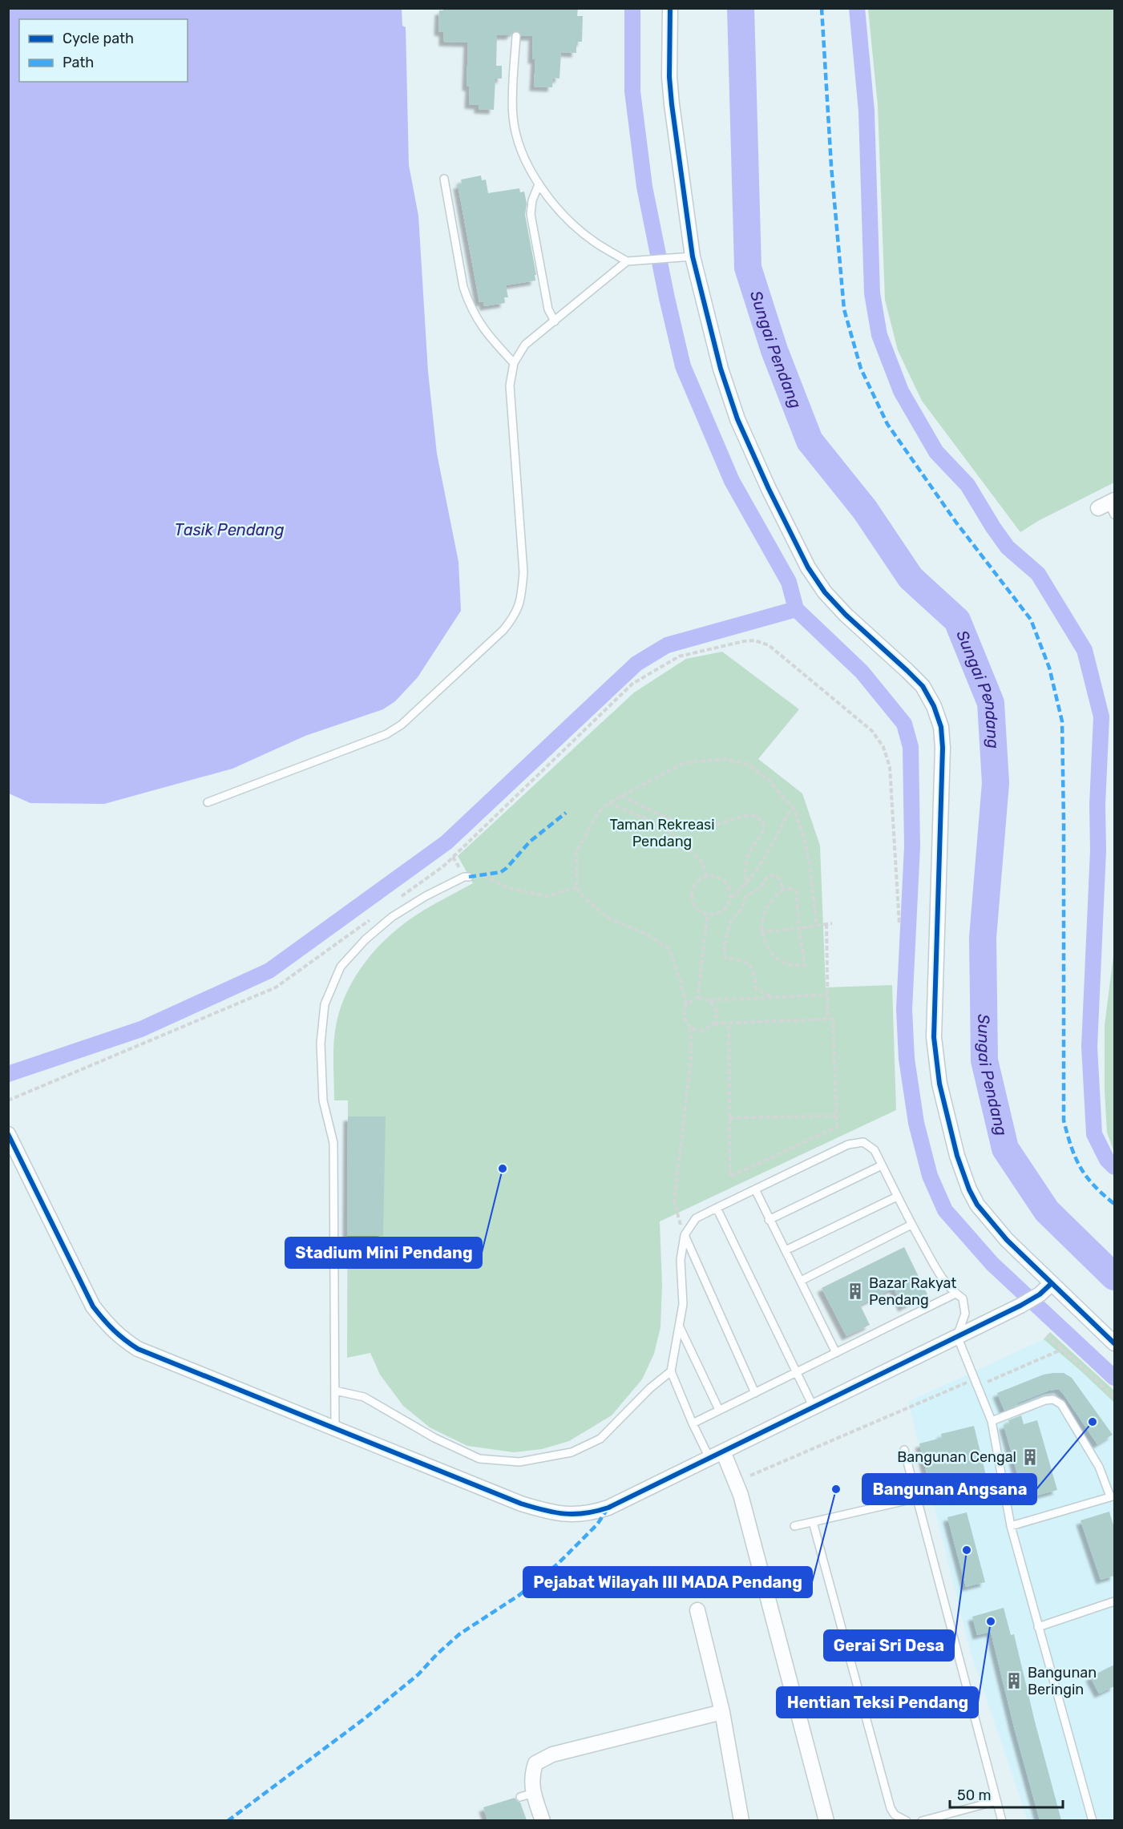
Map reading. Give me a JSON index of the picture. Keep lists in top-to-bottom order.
{
  "water": ["Sungai Pendang", "Tasik Pendang"],
  "parks": ["Taman Rekreasi Pendang"],
  "places": {
    "other": [
      "Stadium Mini Pendang",
      "Bangunan Angsana",
      "Pejabat Wilayah III MADA Pendang",
      "Gerai Sri Desa",
      "Hentian Teksi Pendang"
    ],
    "building": ["Bazar Rakyat Pendang", "Bangunan Cengal", "Bangunan Beringin"]
  },
  "legend": ["Cycle path", "Path"],
  "scale_bar": "50 m"
}
